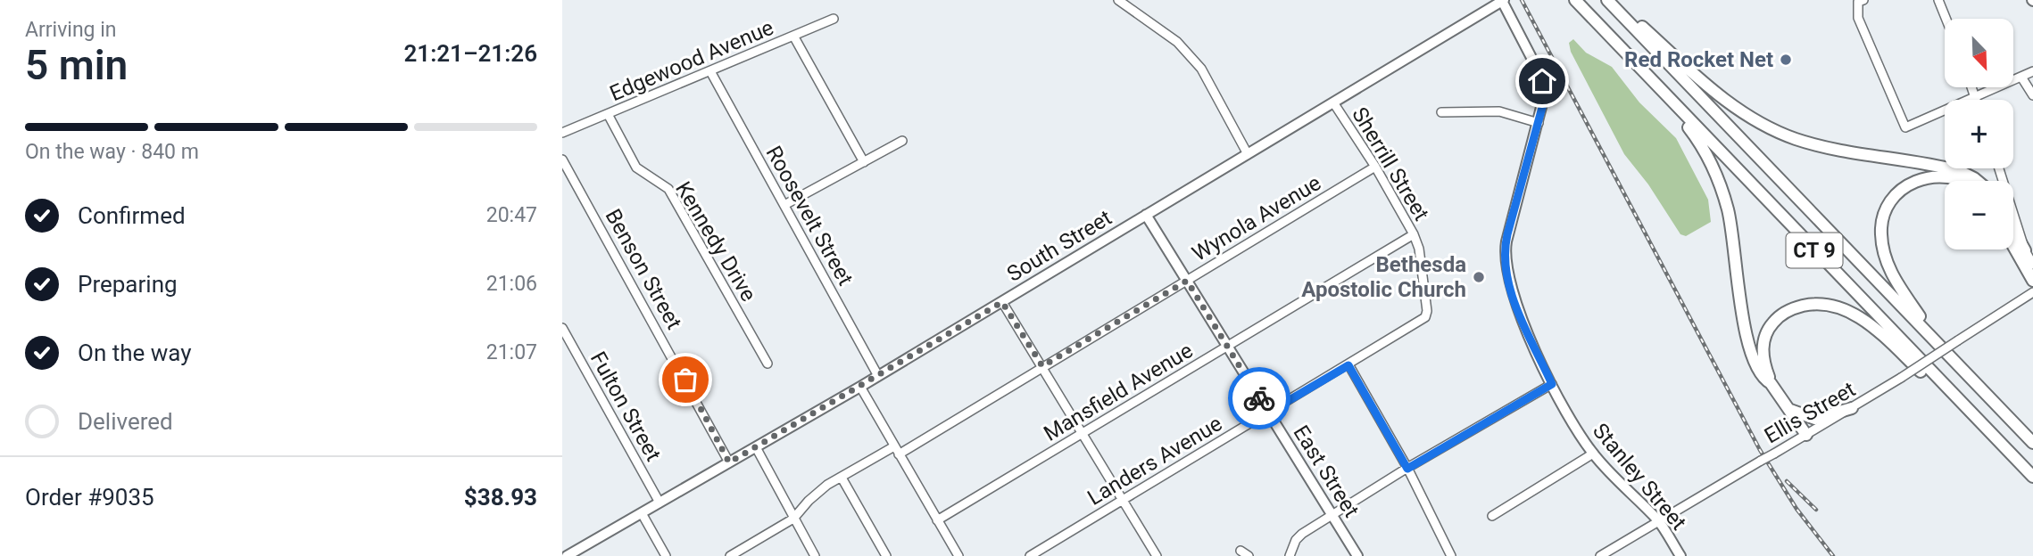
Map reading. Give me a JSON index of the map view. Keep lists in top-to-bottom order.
{
  "streets": {
    "highway": ["CT 9"],
    "main road": ["South Street", "East Street", "Stanley Street"],
    "street": [
      "Edgewood Avenue",
      "Sherrill Street",
      "Roosevelt Street",
      "Wynola Avenue",
      "Kennedy Drive",
      "Benson Street",
      "Mansfield Avenue",
      "Fulton Street",
      "Ellis Street",
      "Landers Avenue"
    ]
  },
  "crossings": [
    ["Edgewood Avenue", "Roosevelt Street"],
    ["Edgewood Avenue", "Kennedy Drive"],
    ["Sherrill Street", "Wynola Avenue"],
    ["Sherrill Street", "South Street"],
    ["Sherrill Street", "Mansfield Avenue"],
    ["Sherrill Street", "Landers Avenue"],
    ["Roosevelt Street", "South Street"],
    ["Wynola Avenue", "East Street"],
    ["South Street", "Benson Street"],
    ["South Street", "Fulton Street"],
    ["South Street", "East Street"],
    ["South Street", "Stanley Street"],
    ["Mansfield Avenue", "East Street"],
    ["Ellis Street", "Stanley Street"],
    ["Landers Avenue", "East Street"]
  ],
  "places": ["Red Rocket Net", "Bethesda Apostolic Church"],
  "north": "bottom right",
  "page": {
    "heading": ["5 min", "Arriving in", "21:21–21:26"],
    "panel": ["Order #9035", "$38.93"],
    "map_buttons": ["+", "−"],
    "bar": "On the way · 840 m",
    "list": [
      ["Confirmed", "20:47"],
      ["Preparing", "21:06"],
      ["On the way", "21:07"],
      "Delivered"
    ]
  }
}
